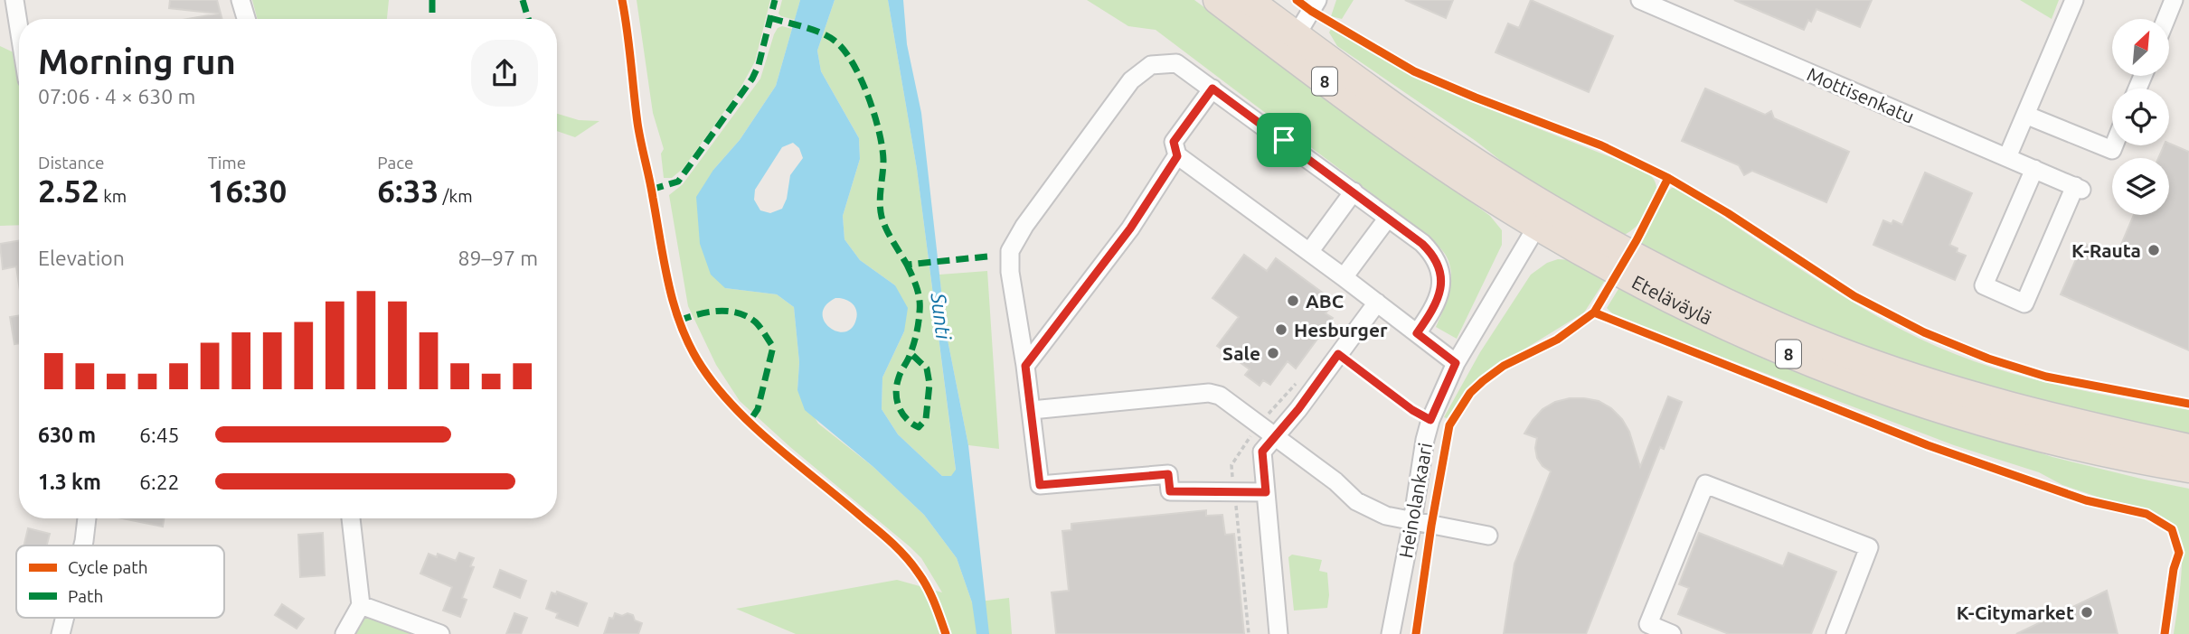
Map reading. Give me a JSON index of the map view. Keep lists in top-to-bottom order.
{
  "streets": {
    "highway": ["8", "Eteläväylä"],
    "street": ["Mottisenkatu", "Heinolankaari"]
  },
  "crossings": [
    ["Eteläväylä", "Heinolankaari"]
  ],
  "water": ["Sunti"],
  "places": [
    "K-Rauta",
    "ABC",
    "Hesburger",
    "Sale",
    "K-Citymarket"
  ],
  "legend": ["Cycle path", "Path"],
  "north": "top right",
  "page": {
    "heading": ["Morning run", "07:06 · 4 × 630 m"],
    "stats": [
      ["Distance", "2.52 km"],
      ["Time", "16:30"],
      ["Pace", "6:33 /km"]
    ],
    "chart": ["Elevation", "89–97 m"],
    "list": [
      {
        "name": "630 m",
        "note": "6:45"
      },
      {
        "name": "1.3 km",
        "note": "6:22"
      }
    ]
  }
}
